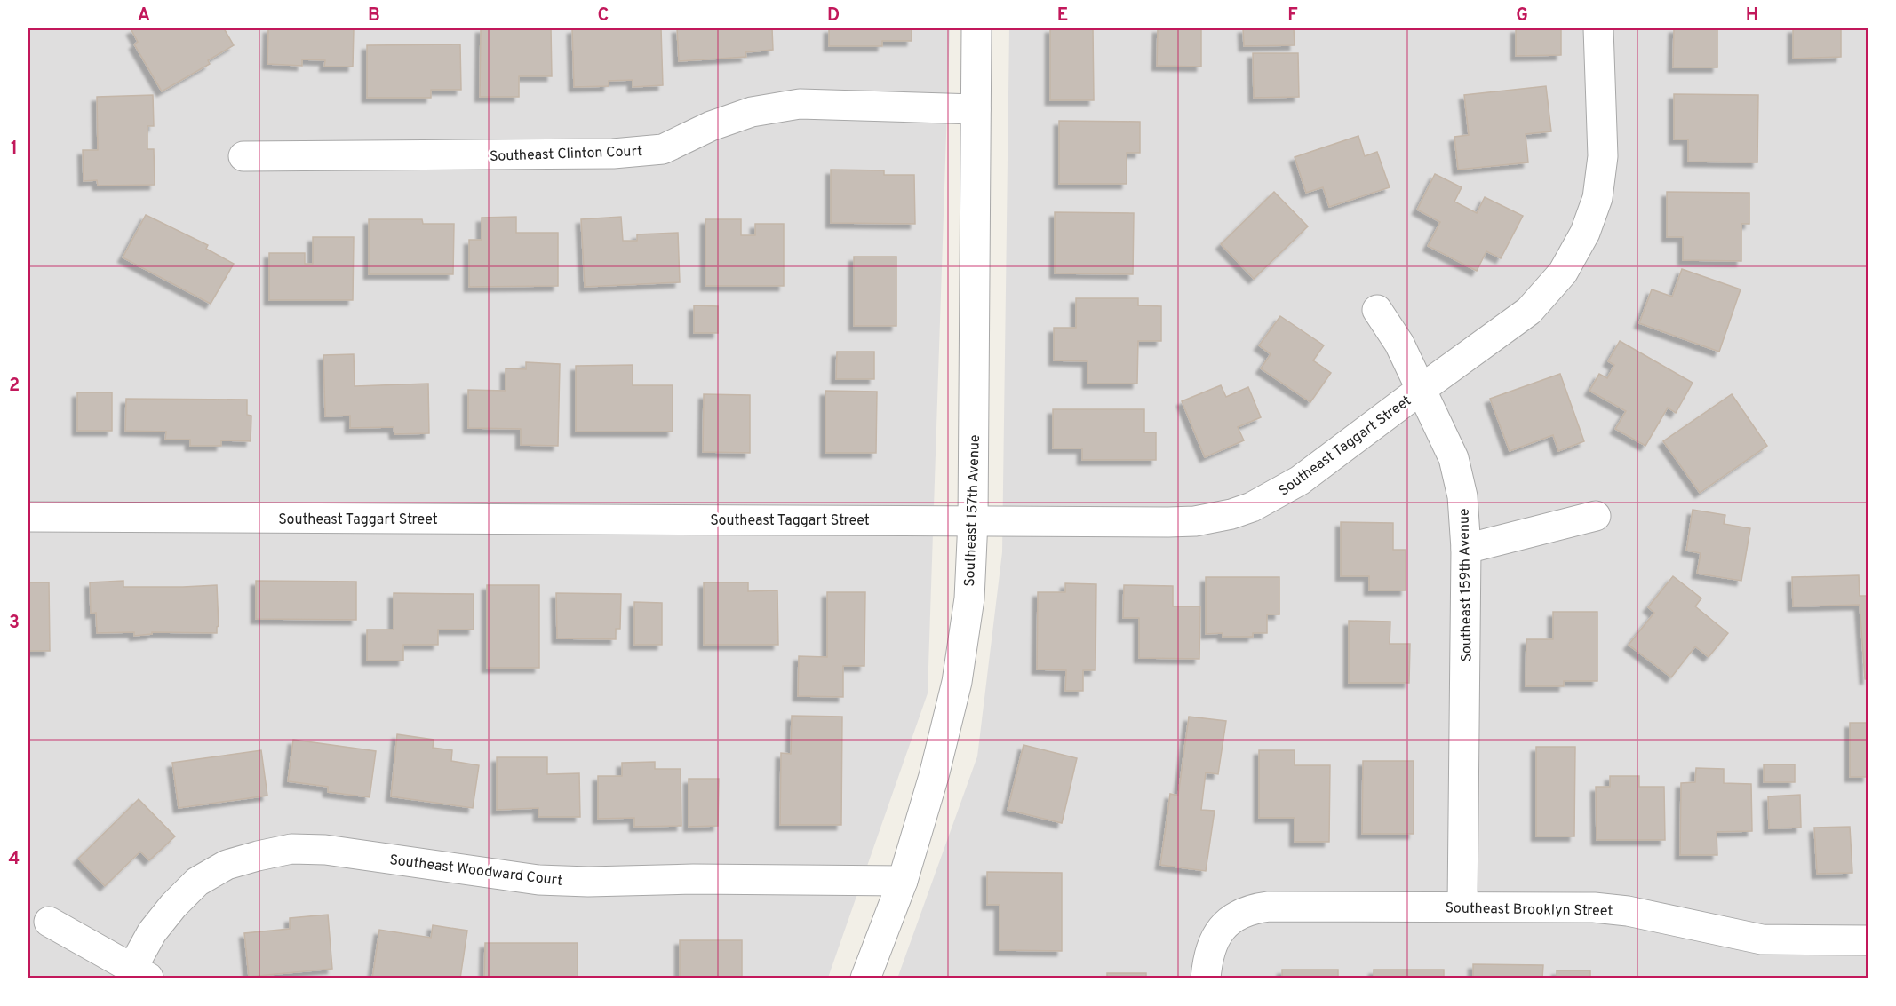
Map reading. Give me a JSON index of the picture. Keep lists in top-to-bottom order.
{
  "streets": {
    "street": [
      "Southeast Clinton Court",
      "Southeast Taggart Street",
      "Southeast 157th Avenue",
      "Southeast 159th Avenue",
      "Southeast Woodward Court",
      "Southeast Brooklyn Street"
    ]
  },
  "crossings": [
    ["Southeast Clinton Court", "Southeast 157th Avenue"],
    ["Southeast Taggart Street", "Southeast 157th Avenue"],
    ["Southeast Taggart Street", "Southeast 159th Avenue"],
    ["Southeast 157th Avenue", "Southeast Woodward Court"],
    ["Southeast 159th Avenue", "Southeast Brooklyn Street"]
  ],
  "grid": {
    "columns": [
      "A",
      "B",
      "C",
      "D",
      "E",
      "F",
      "G",
      "H"
    ],
    "rows": [
      "1",
      "2",
      "3",
      "4"
    ]
  }
}
